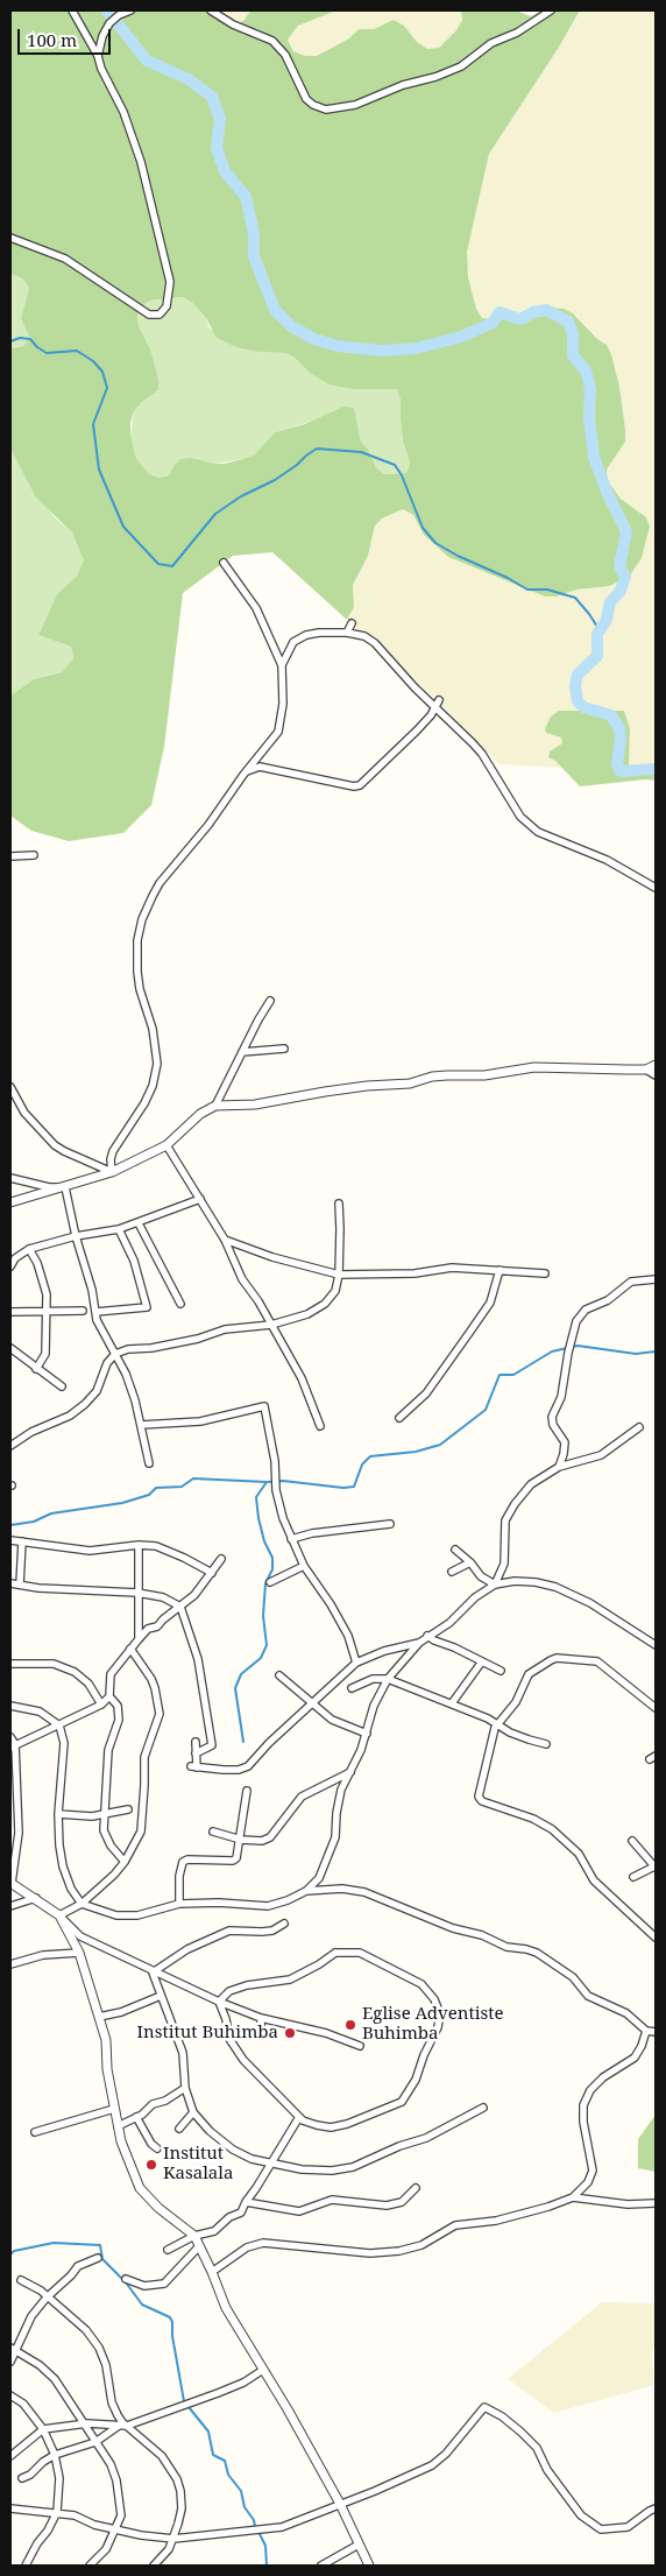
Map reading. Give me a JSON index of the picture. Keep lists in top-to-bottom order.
{
  "places": ["Eglise Adventiste Buhimba", "Institut Buhimba", "Institut Kasalala"],
  "scale_bar": "100 m"
}
